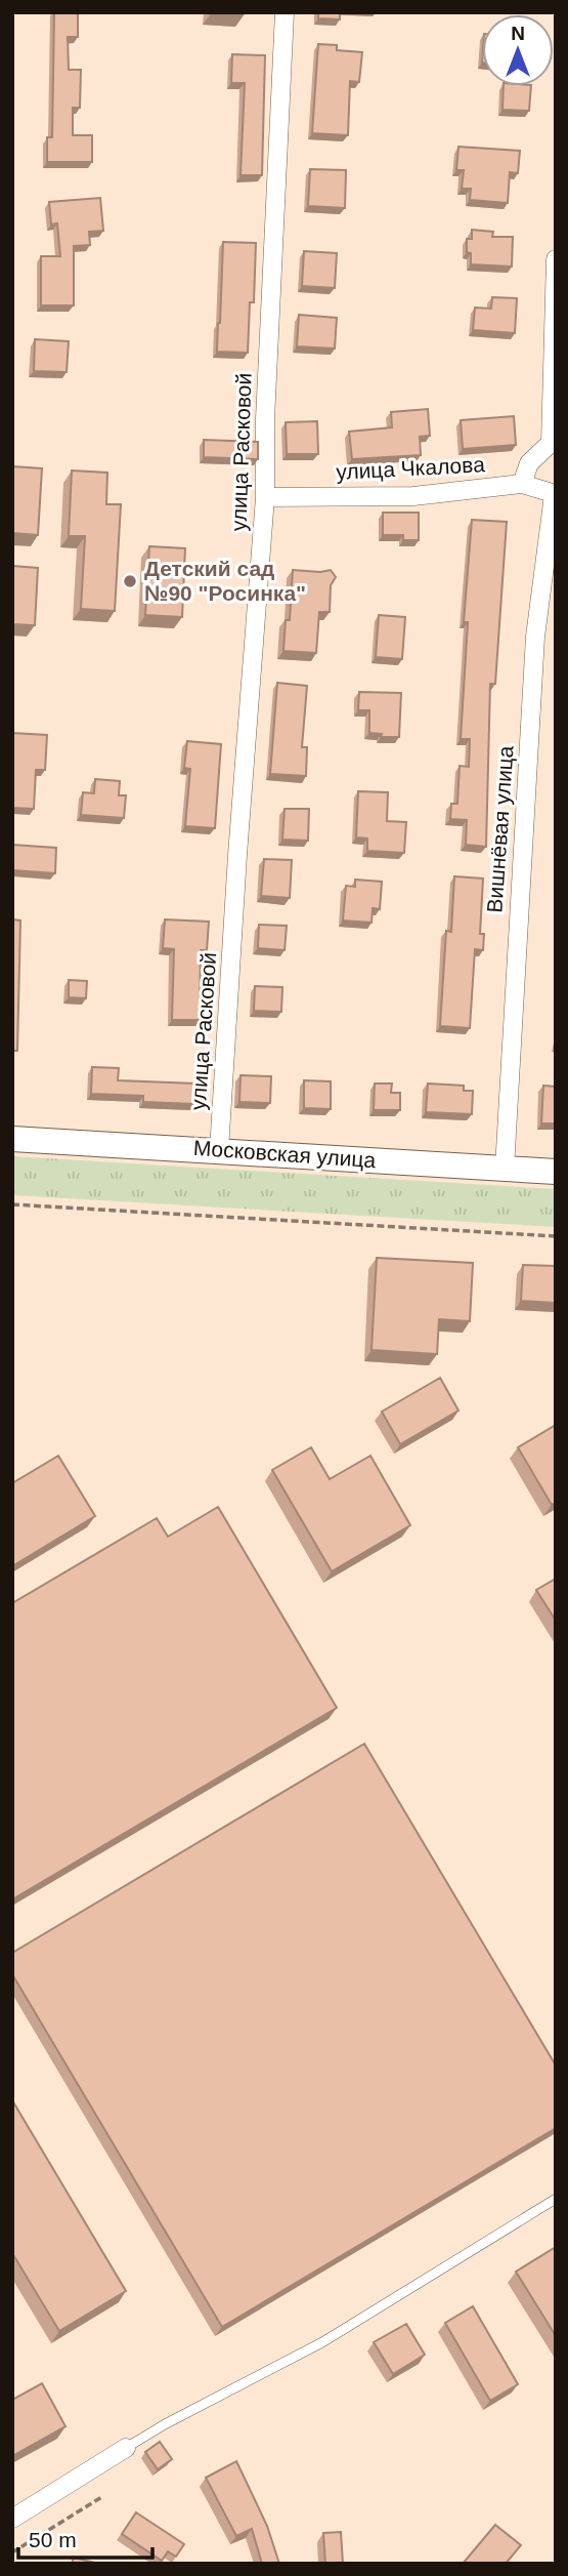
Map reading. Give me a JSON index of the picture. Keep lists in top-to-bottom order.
{
  "streets": {
    "main road": ["Московская улица"],
    "street": ["улица Расковой", "улица Чкалова", "Вишнёвая улица"]
  },
  "crossings": [
    ["улица Расковой", "улица Чкалова"],
    ["улица Расковой", "Московская улица"],
    ["улица Чкалова", "Вишнёвая улица"],
    ["Вишнёвая улица", "Московская улица"]
  ],
  "places": ["Детский сад №90 \"Росинка\""],
  "scale_bar": "50 m",
  "north": "top"
}
